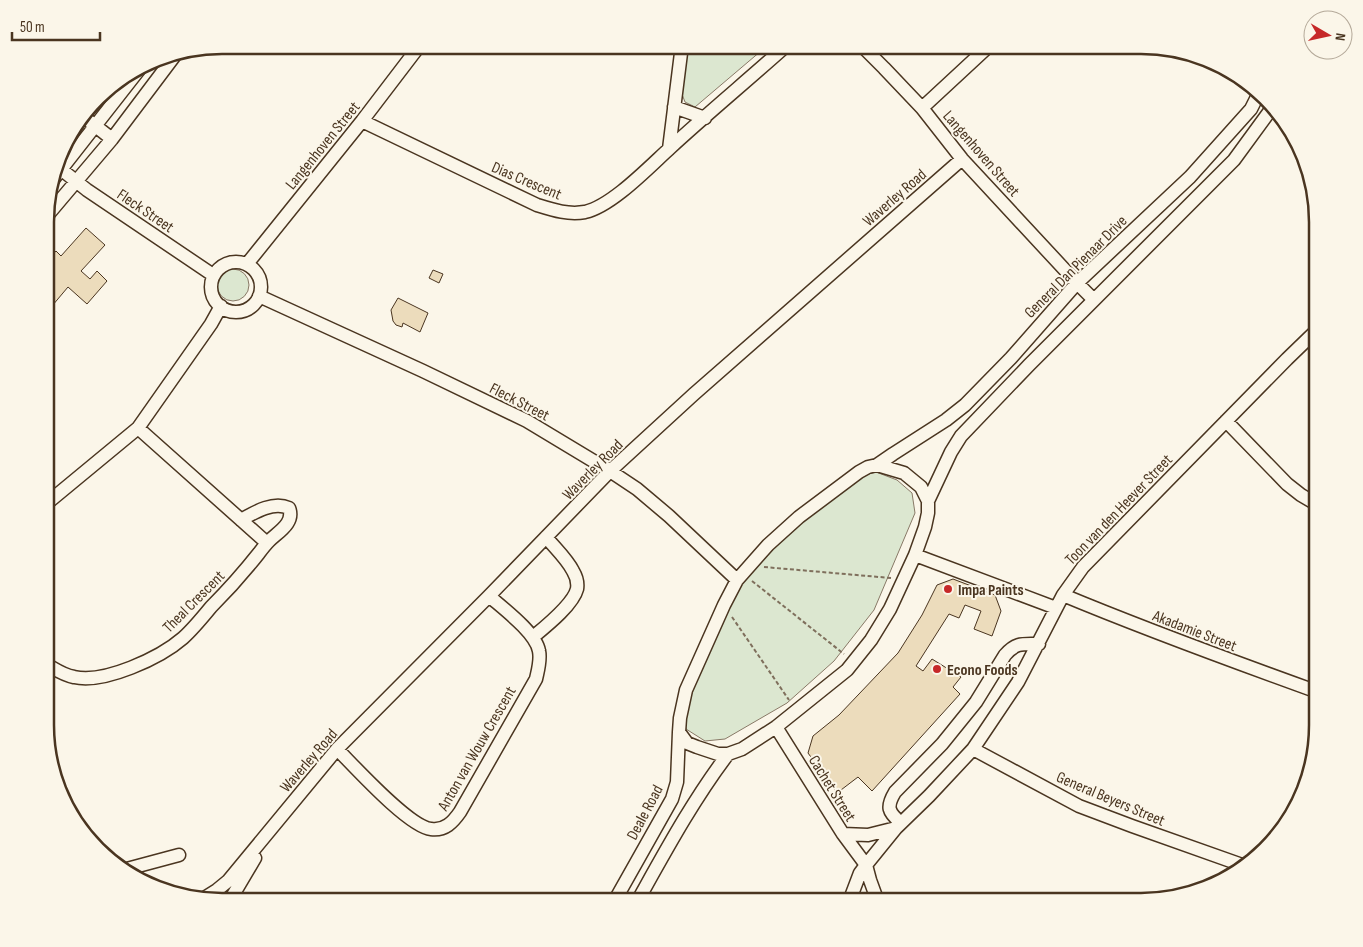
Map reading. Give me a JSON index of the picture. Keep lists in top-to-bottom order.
{
  "streets": {
    "street": [
      "Langenhoven Street",
      "Dias Crescent",
      "Waverley Road",
      "Fleck Street",
      "General Dan Pienaar Drive",
      "Toon van den Heever Street",
      "Theal Crescent",
      "Akadamie Street",
      "Anton van Wouw Crescent",
      "Cachet Street",
      "General Beyers Street",
      "Deale Road"
    ]
  },
  "crossings": [
    ["Langenhoven Street", "Dias Crescent"],
    ["Langenhoven Street", "Waverley Road"],
    ["Langenhoven Street", "Fleck Street"],
    ["Langenhoven Street", "General Dan Pienaar Drive"],
    ["Waverley Road", "Fleck Street"],
    ["Waverley Road", "Anton van Wouw Crescent"],
    ["Fleck Street", "General Dan Pienaar Drive"],
    ["Fleck Street", "Deale Road"],
    ["General Dan Pienaar Drive", "Deale Road"],
    ["Toon van den Heever Street", "Akadamie Street"],
    ["Toon van den Heever Street", "Cachet Street"],
    ["Toon van den Heever Street", "General Beyers Street"]
  ],
  "places": ["Impa Paints", "Econo Foods"],
  "scale_bar": "50 m",
  "north": "right"
}
